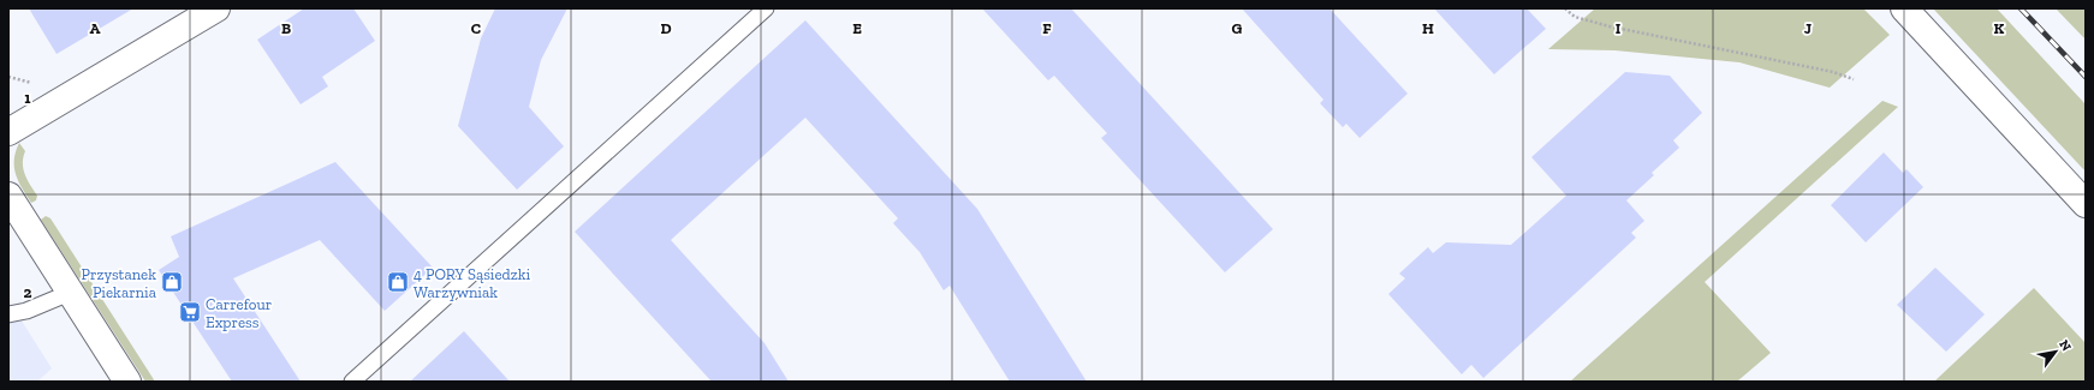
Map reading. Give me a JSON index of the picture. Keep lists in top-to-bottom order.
{
  "places": {
    "shop": ["Przystanek Piekarnia", "4 PORY Sąsiedzki Warzywniak"],
    "supermarket": ["Carrefour Express"]
  },
  "north": "top right",
  "grid": {
    "columns": [
      "A",
      "B",
      "C",
      "D",
      "E",
      "F",
      "G",
      "H",
      "I",
      "J",
      "K"
    ],
    "rows": ["1", "2"]
  }
}
